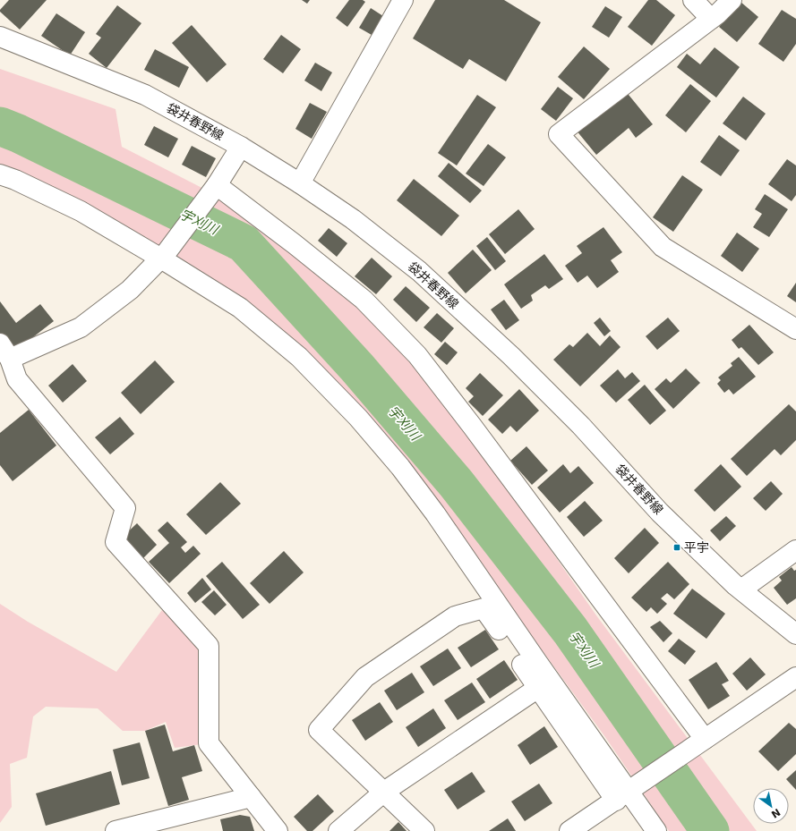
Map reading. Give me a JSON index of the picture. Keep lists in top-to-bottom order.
{
  "streets": {
    "street": ["袋井春野線"]
  },
  "water": ["宇刈川"],
  "places": {
    "transit": ["平宇"]
  },
  "north": "bottom right"
}
